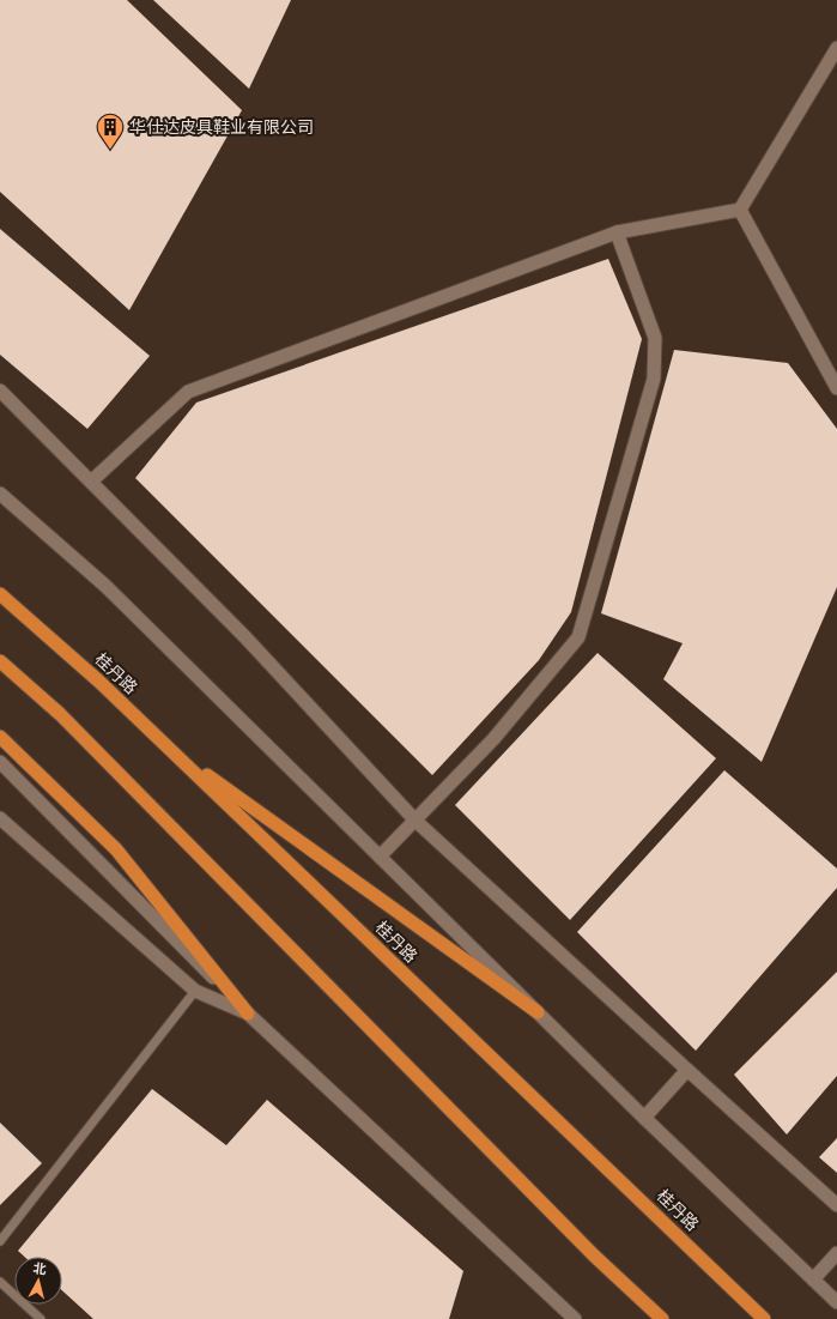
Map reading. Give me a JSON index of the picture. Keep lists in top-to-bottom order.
{
  "streets": {
    "highway": ["桂丹路"]
  },
  "places": {
    "building": ["华仕达皮具鞋业有限公司"]
  },
  "north": "top"
}
